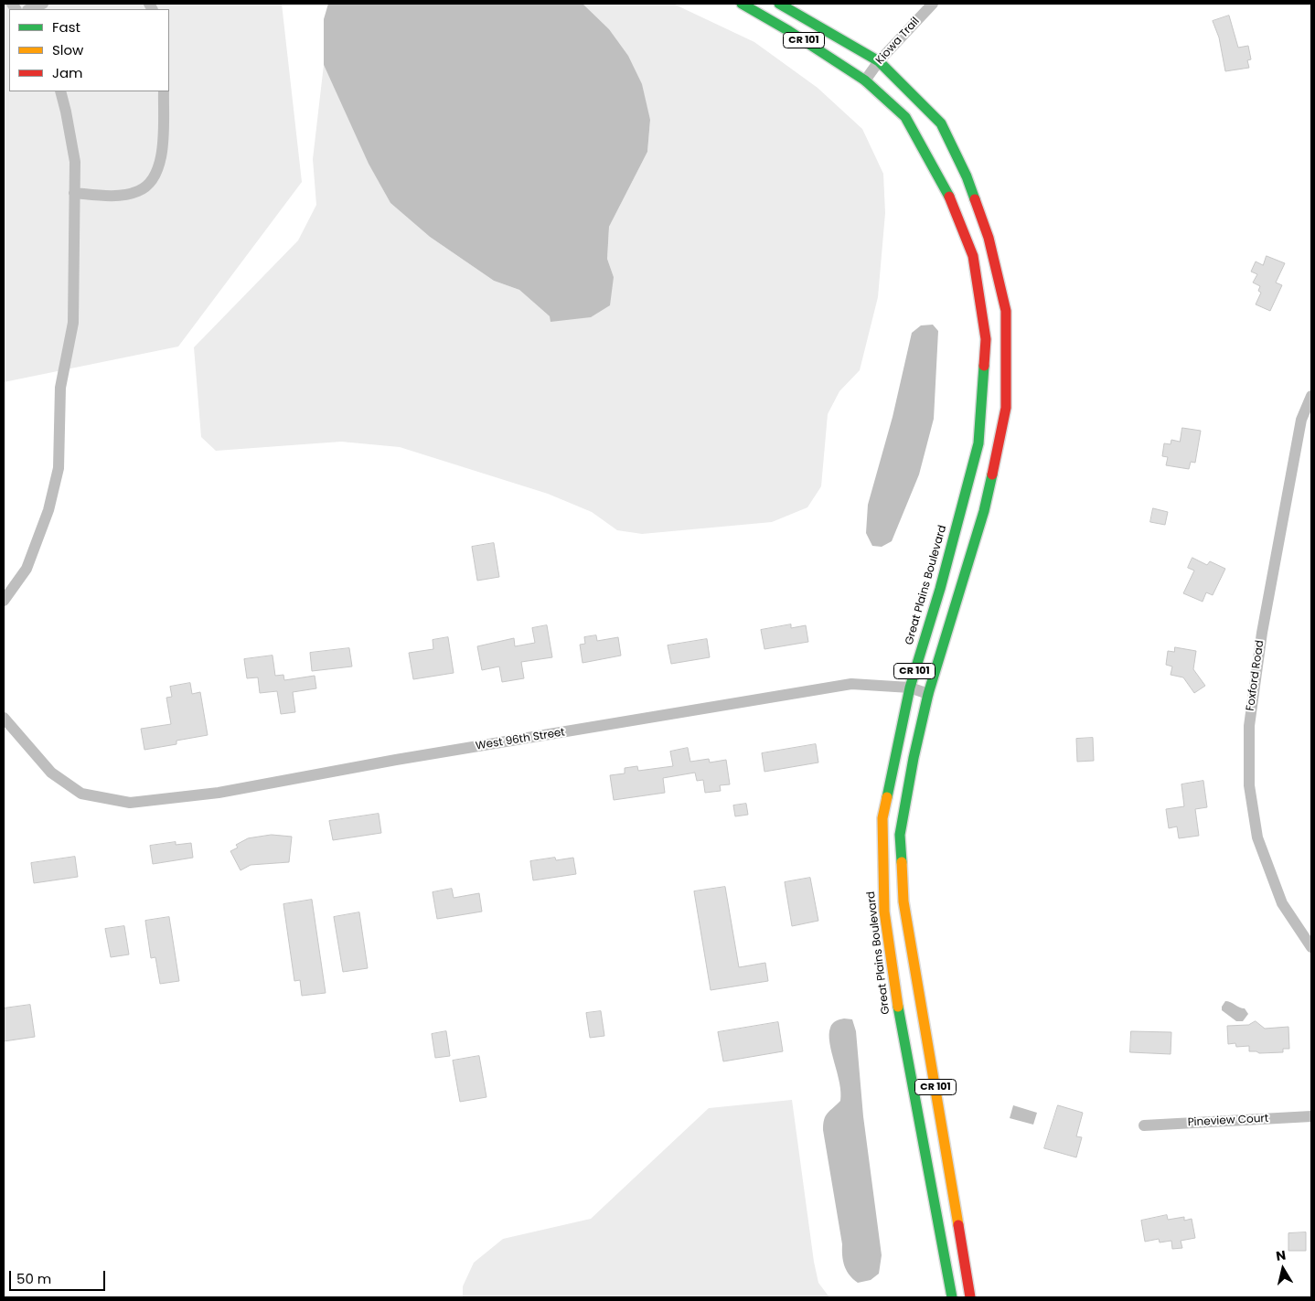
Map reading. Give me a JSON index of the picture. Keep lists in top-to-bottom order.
{
  "streets": {
    "main road": ["CR 101", "Great Plains Boulevard"],
    "street": [
      "Kiowa Trail",
      "Foxford Road",
      "West 96th Street",
      "Pineview Court"
    ]
  },
  "crossings": [
    ["CR 101", "Kiowa Trail"],
    ["CR 101", "West 96th Street"],
    ["Kiowa Trail", "Great Plains Boulevard"],
    ["Great Plains Boulevard", "West 96th Street"]
  ],
  "legend": ["Fast", "Slow", "Jam"],
  "scale_bar": "50 m",
  "north": "top"
}
